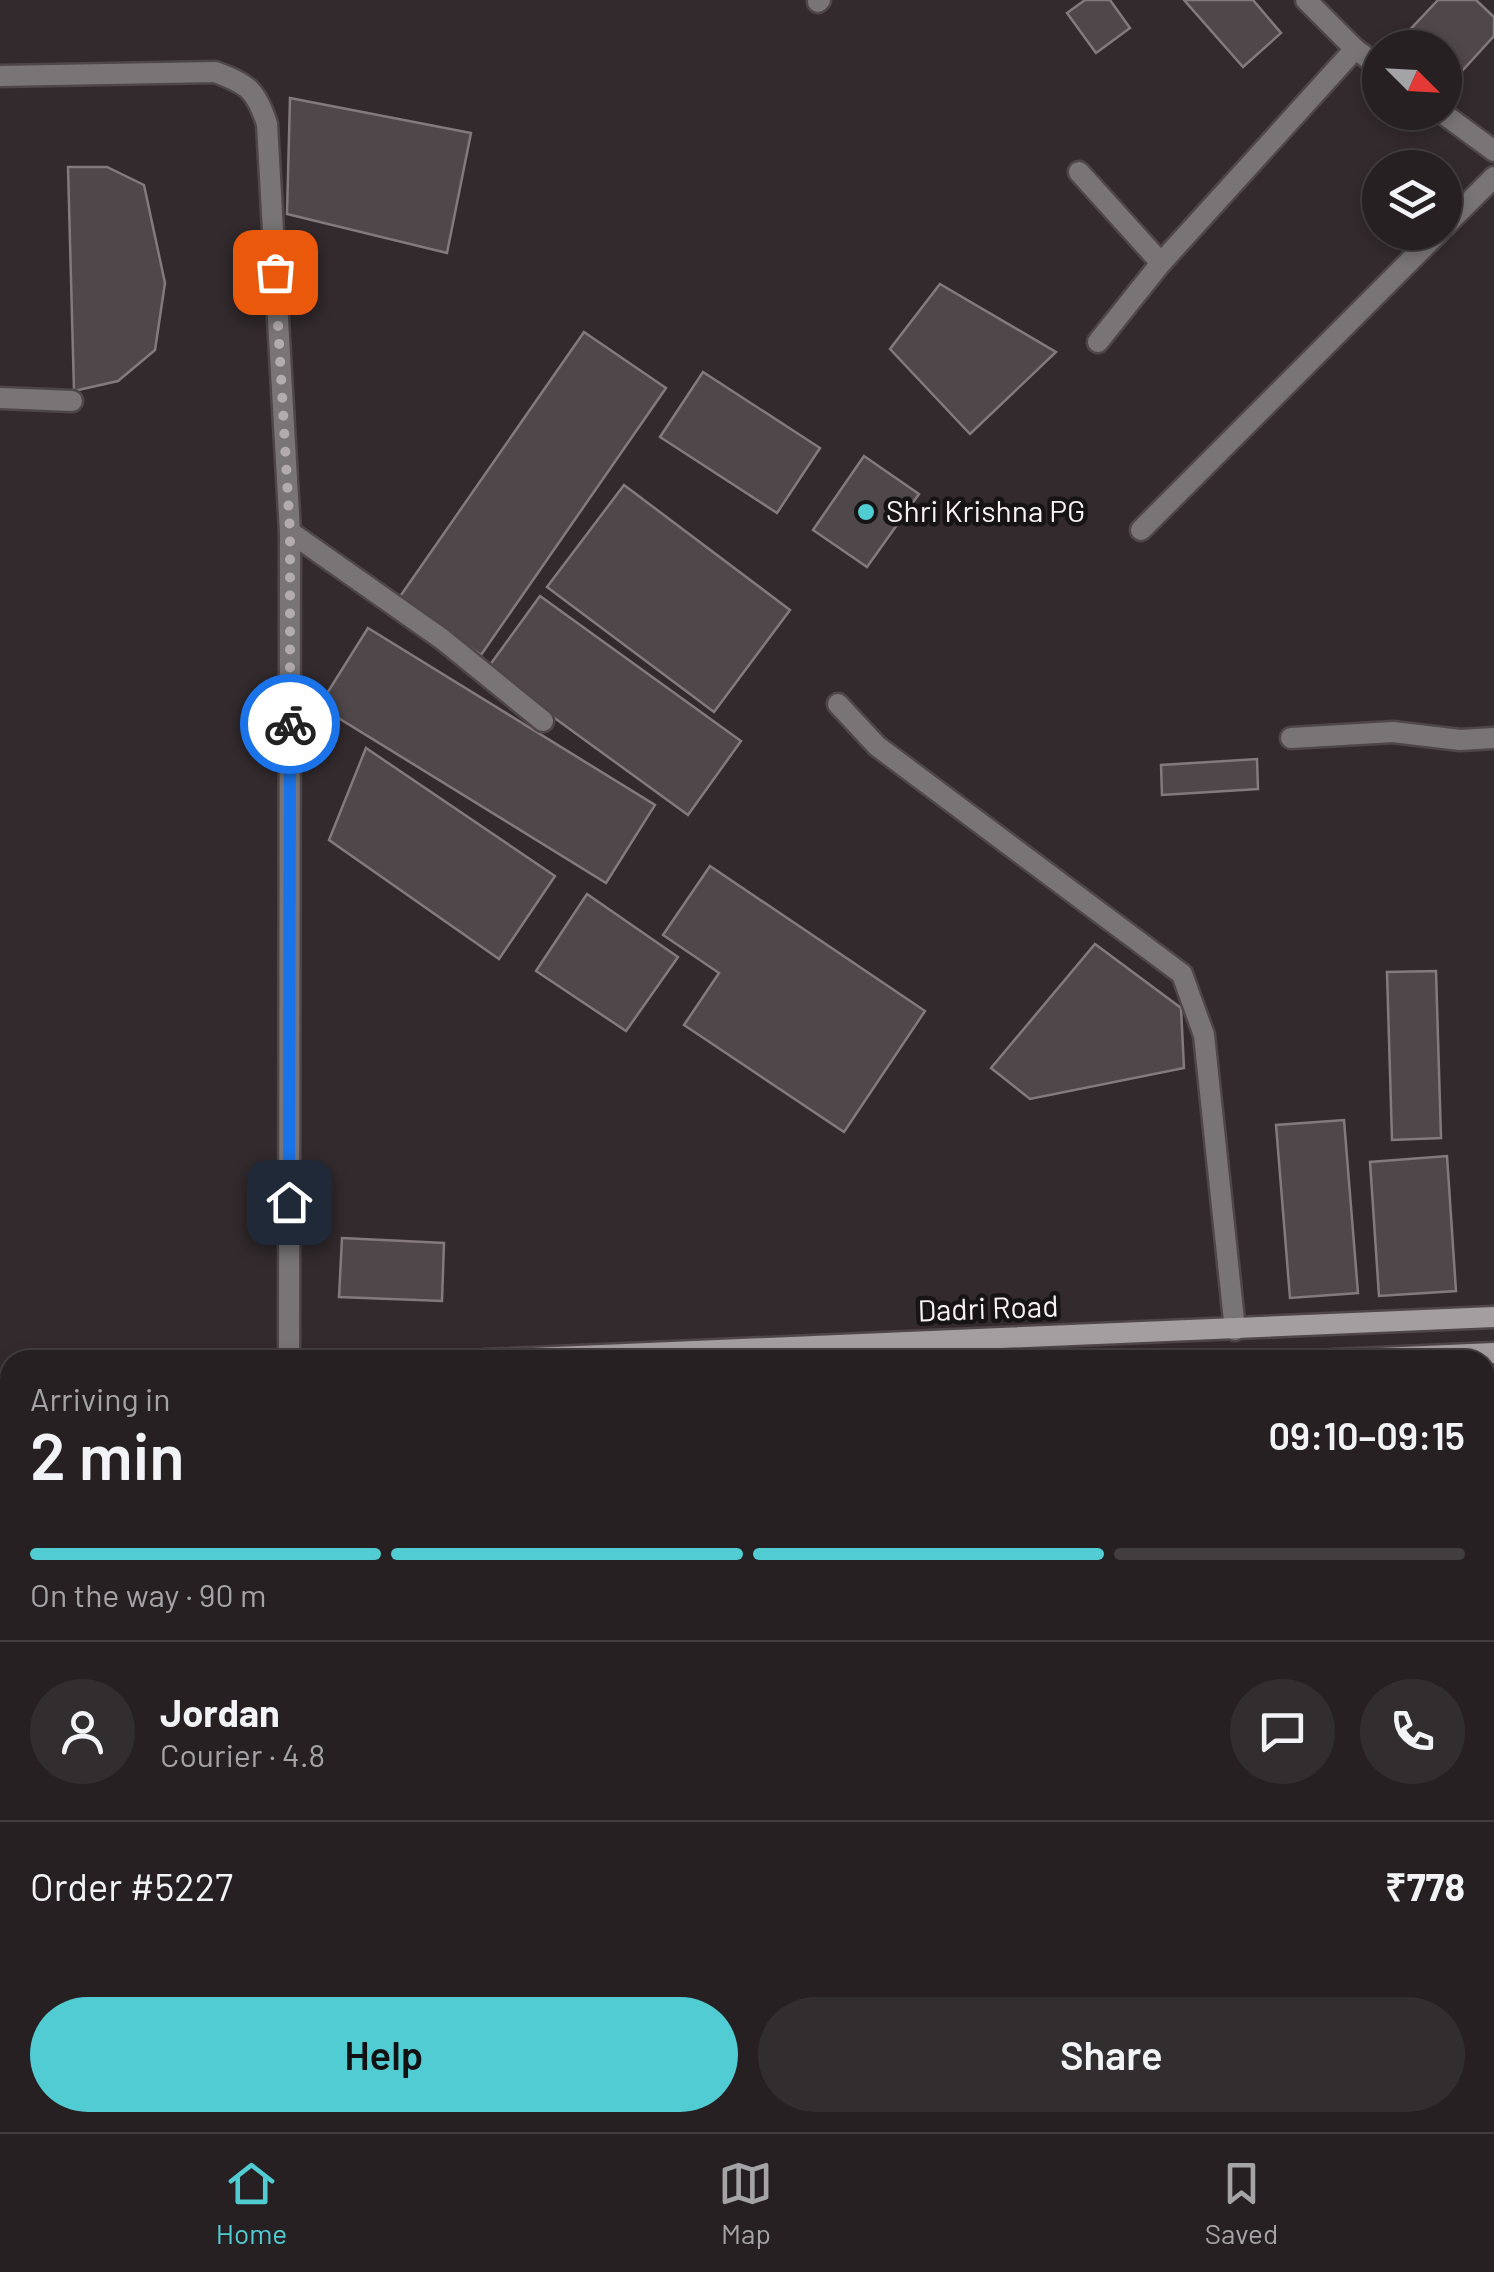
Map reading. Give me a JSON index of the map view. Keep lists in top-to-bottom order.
{
  "streets": {
    "street": ["Dadri Road"]
  },
  "places": ["Shri Krishna PG"],
  "north": "bottom right",
  "page": {
    "heading": ["2 min", "Arriving in", "09:10–09:15"],
    "panel": [
      "Jordan",
      "Courier · 4.8",
      "Order #5227",
      "₹778"
    ],
    "bar": "On the way · 90 m",
    "buttons": ["Help", "Share"],
    "tabs": ["Home", "Map", "Saved"]
  }
}
